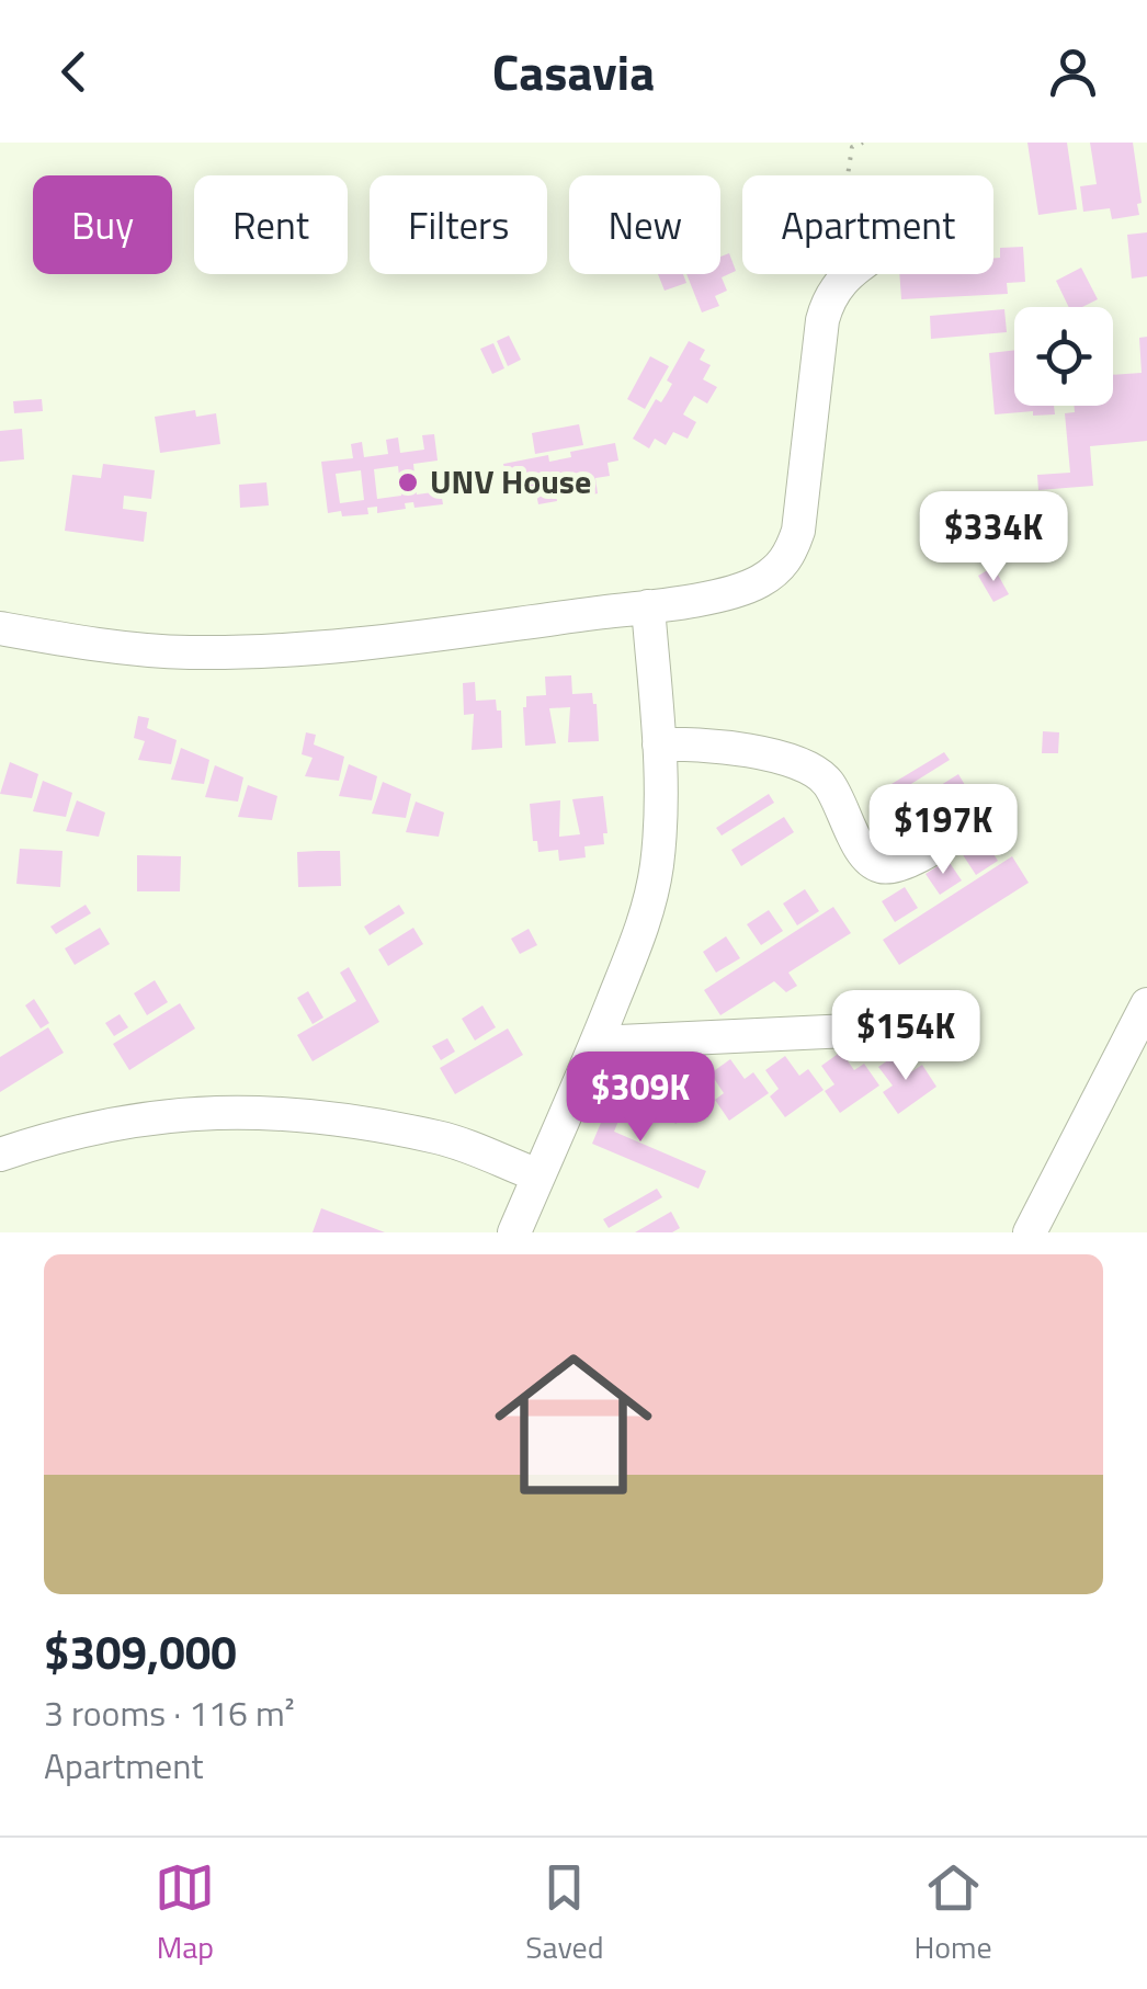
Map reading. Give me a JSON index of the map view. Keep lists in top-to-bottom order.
{
  "places": ["UNV House"],
  "page": {
    "header": "Casavia",
    "chip": [
      "Buy",
      "Rent",
      "Filters",
      "New",
      "Apartment"
    ],
    "price": [
      "$334K",
      "$197K",
      "$154K",
      "$309K"
    ],
    "list": [
      {
        "name": "$309,000",
        "note": "3 rooms · 116 m² · Apartment"
      }
    ],
    "tabs": ["Map", "Saved", "Home"]
  }
}
